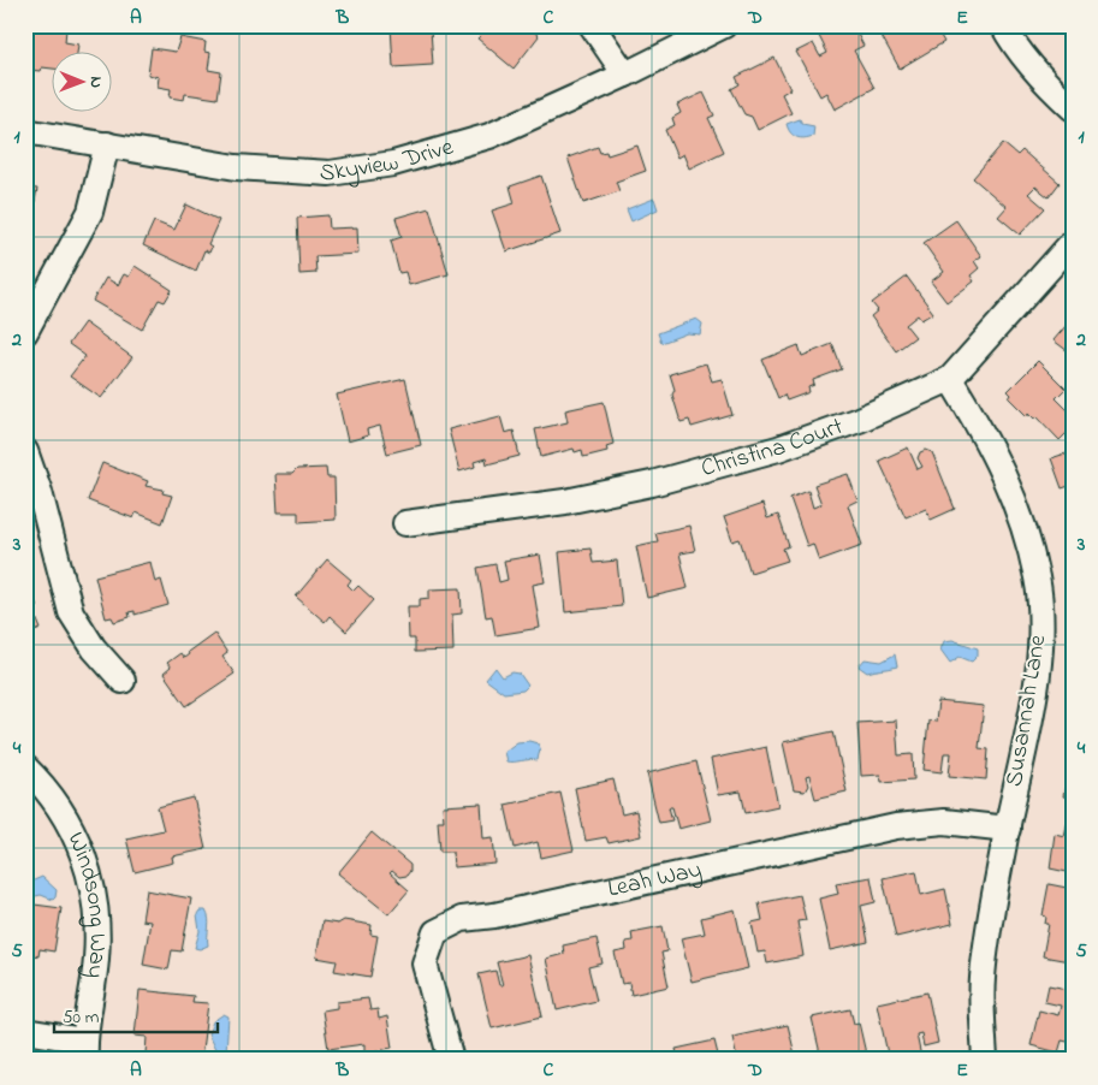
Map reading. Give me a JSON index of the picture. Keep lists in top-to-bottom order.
{
  "streets": {
    "street": [
      "Skyview Drive",
      "Christina Court",
      "Susannah Lane",
      "Leah Way",
      "Windsong Way"
    ]
  },
  "crossings": [
    ["Christina Court", "Susannah Lane"],
    ["Susannah Lane", "Leah Way"]
  ],
  "scale_bar": "50 m",
  "north": "right",
  "grid": {
    "columns": [
      "A",
      "B",
      "C",
      "D",
      "E"
    ],
    "rows": [
      "1",
      "2",
      "3",
      "4",
      "5"
    ]
  }
}
